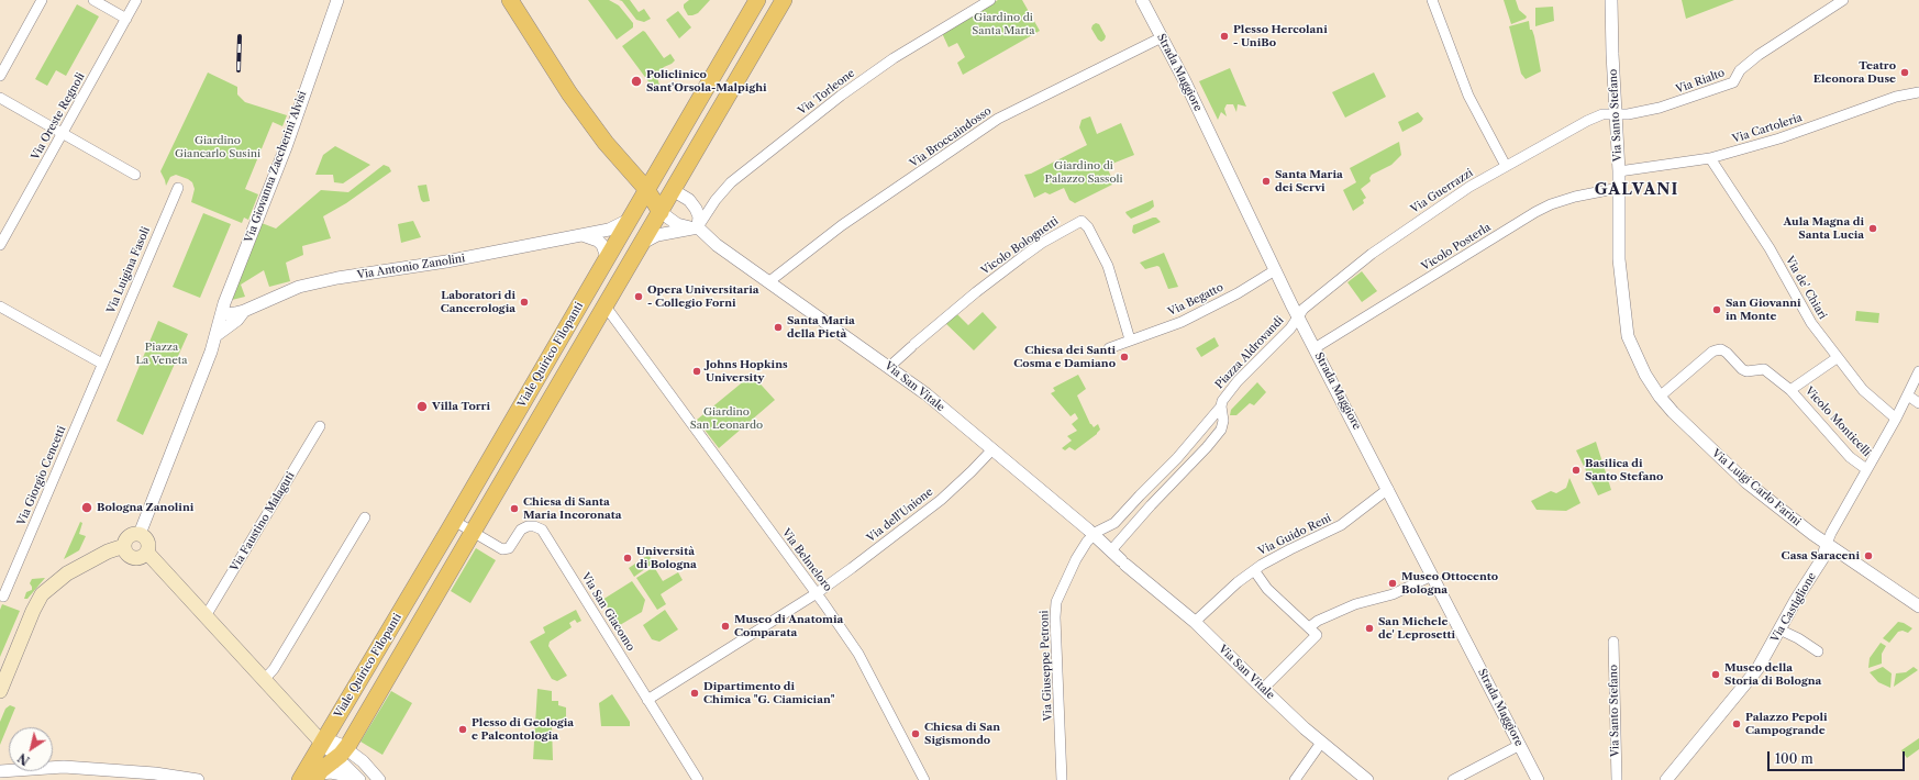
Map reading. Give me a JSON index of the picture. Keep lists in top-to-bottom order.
{
  "streets": {
    "main road": ["Viale Quirico Filopanti"],
    "street": [
      "Strada Maggiore",
      "Via Rialto",
      "Via Torleone",
      "Via Santo Stefano",
      "Via Oreste Regnoli",
      "Via Cartoleria",
      "Via Broccaindosso",
      "Via Giovanna Zaccherini Alvisi",
      "Via Guerrazzi",
      "Vicolo Bolognetti",
      "Vicolo Posterla",
      "Via Antonio Zanolini",
      "Via Luigina Fasoli",
      "Via de' Chiari",
      "Via Begatto",
      "Piazza Aldrovandi",
      "Via San Vitale",
      "Vicolo Monticelli",
      "Via Giorgio Cencetti",
      "Via Luigi Carlo Farini",
      "Via dell'Unione",
      "Via Faustino Malaguti",
      "Via Guido Reni",
      "Via Belmeloro",
      "Via Castiglione",
      "Via San Giacomo",
      "Via Giuseppe Petroni"
    ]
  },
  "crossings": [
    ["Strada Maggiore", "Via Broccaindosso"],
    ["Strada Maggiore", "Via Guerrazzi"],
    ["Strada Maggiore", "Vicolo Posterla"],
    ["Strada Maggiore", "Via Begatto"],
    ["Strada Maggiore", "Piazza Aldrovandi"],
    ["Strada Maggiore", "Via Guido Reni"],
    ["Via Rialto", "Via Santo Stefano"],
    ["Via Rialto", "Via Guerrazzi"],
    ["Via Torleone", "Via San Vitale"],
    ["Via Santo Stefano", "Via Cartoleria"],
    ["Via Santo Stefano", "Via Guerrazzi"],
    ["Via Santo Stefano", "Vicolo Posterla"],
    ["Via Santo Stefano", "Via Luigi Carlo Farini"],
    ["Via Cartoleria", "Via de' Chiari"],
    ["Via Broccaindosso", "Via San Vitale"],
    ["Via Giovanna Zaccherini Alvisi", "Via Antonio Zanolini"],
    ["Via Guerrazzi", "Piazza Aldrovandi"],
    ["Vicolo Bolognetti", "Via Begatto"],
    ["Vicolo Bolognetti", "Via San Vitale"],
    ["Via Antonio Zanolini", "Viale Quirico Filopanti"],
    ["Via Luigina Fasoli", "Via Giorgio Cencetti"],
    ["Via de' Chiari", "Vicolo Monticelli"],
    ["Via de' Chiari", "Via Castiglione"],
    ["Piazza Aldrovandi", "Via San Vitale"],
    ["Piazza Aldrovandi", "Via Giuseppe Petroni"],
    ["Viale Quirico Filopanti", "Via Belmeloro"],
    ["Viale Quirico Filopanti", "Via San Giacomo"],
    ["Via San Vitale", "Via dell'Unione"],
    ["Via San Vitale", "Via Guido Reni"],
    ["Via San Vitale", "Via Giuseppe Petroni"],
    ["Vicolo Monticelli", "Via Luigi Carlo Farini"],
    ["Vicolo Monticelli", "Via Castiglione"],
    ["Via Luigi Carlo Farini", "Via Castiglione"],
    ["Via dell'Unione", "Via Belmeloro"],
    ["Via dell'Unione", "Via San Giacomo"]
  ],
  "districts": ["GALVANI"],
  "parks": [
    "Giardino di Santa Marta",
    "Giardino Giancarlo Susini",
    "Giardino di Palazzo Sassoli",
    "Piazza La Veneta",
    "Giardino San Leonardo"
  ],
  "places": [
    "Plesso Hercolani - UniBo",
    "Teatro Eleonora Duse",
    "Policlinico Sant'Orsola-Malpighi",
    "Santa Maria dei Servi",
    "Aula Magna di Santa Lucia",
    "Opera Universitaria - Collegio Forni",
    "Laboratori di Cancerologia",
    "San Giovanni in Monte",
    "Santa Maria della Pietà",
    "Chiesa dei Santi Cosma e Damiano",
    "Johns Hopkins University",
    "Villa Torri",
    "Basilica di Santo Stefano",
    "Bologna Zanolini",
    "Chiesa di Santa Maria Incoronata",
    "Casa Saraceni",
    "Università di Bologna",
    "Museo Ottocento Bologna",
    "Museo di Anatomia Comparata",
    "San Michele de' Leprosetti",
    "Museo della Storia di Bologna",
    "Dipartimento di Chimica \"G. Ciamician\"",
    "Palazzo Pepoli Campogrande",
    "Plesso di Geologia e Paleontologia",
    "Chiesa di San Sigismondo"
  ],
  "scale_bar": "100 m",
  "north": "bottom left"
}
